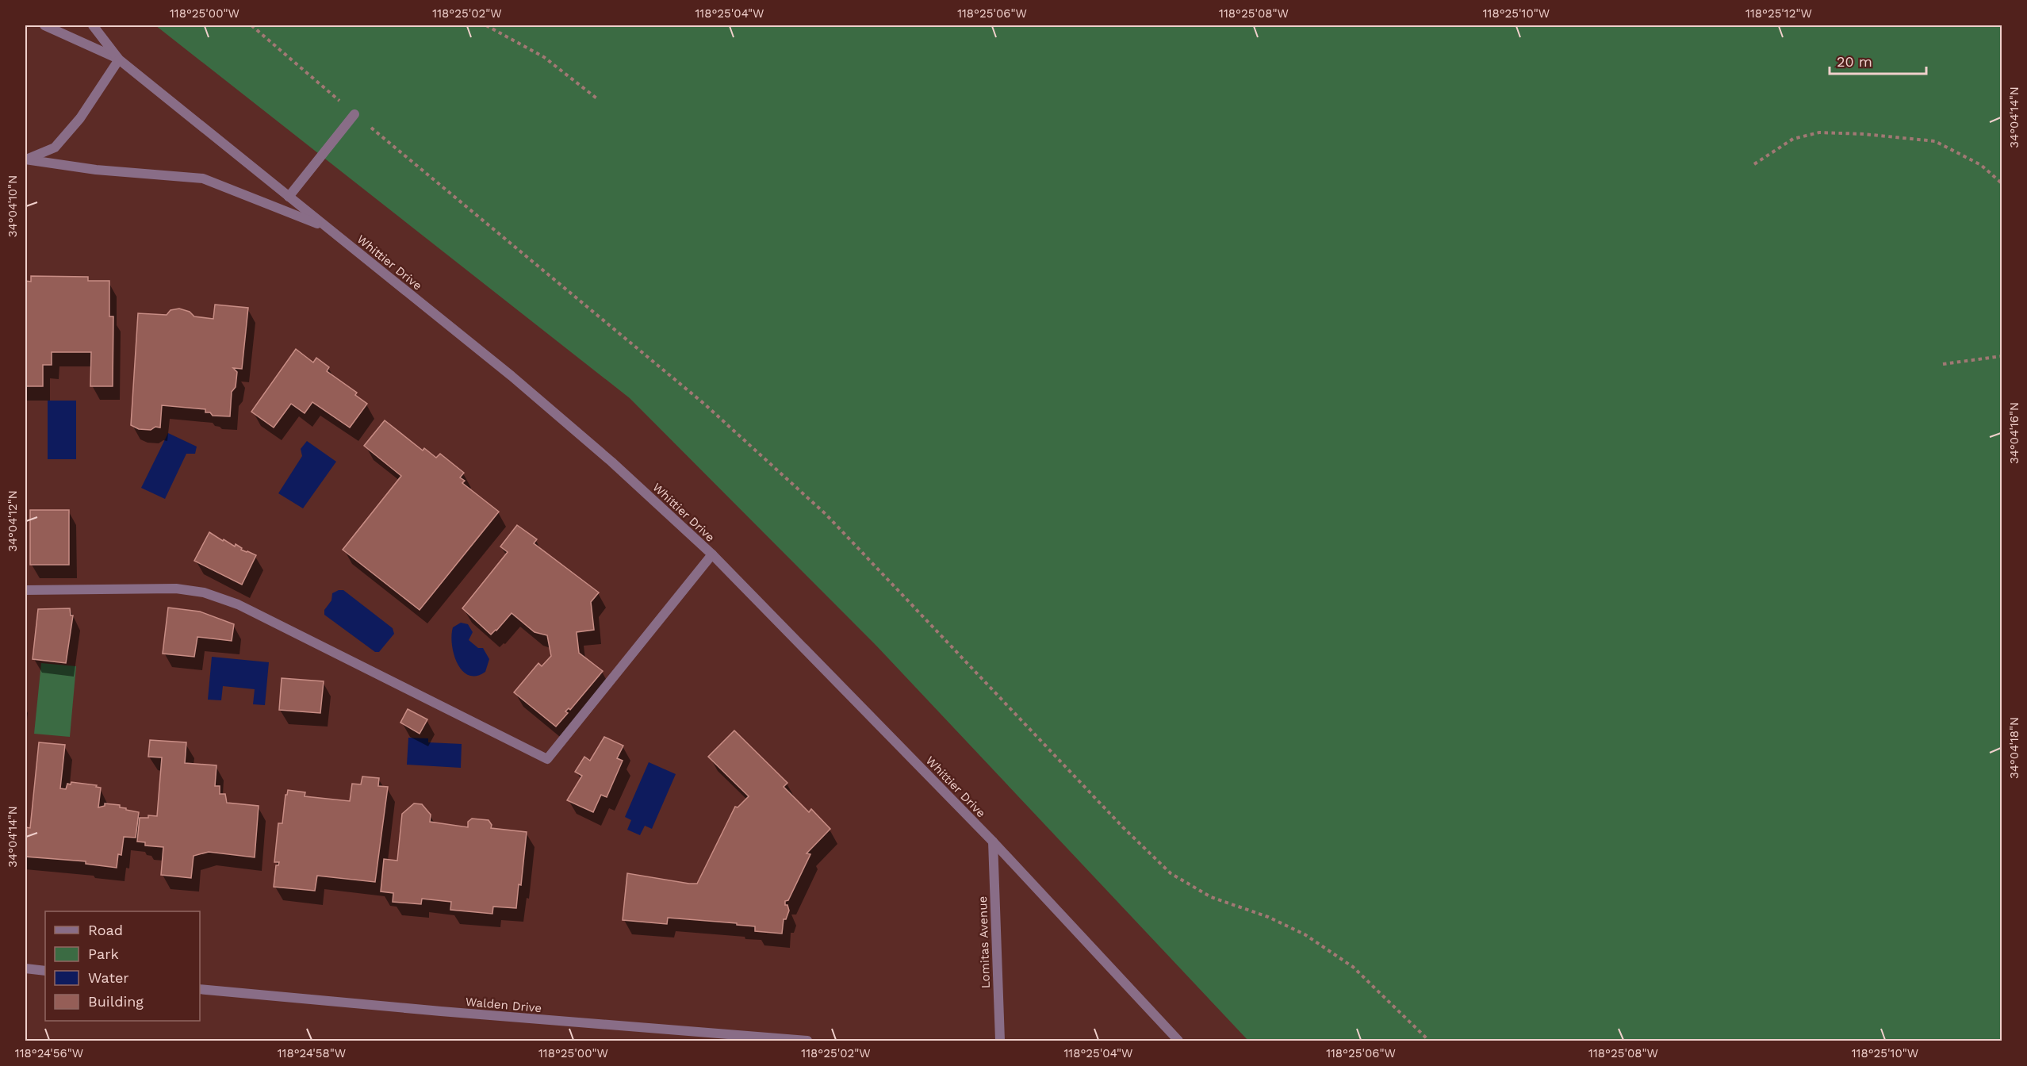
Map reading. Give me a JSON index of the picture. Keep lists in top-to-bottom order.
{
  "streets": {
    "street": ["Whittier Drive", "Lomitas Avenue", "Walden Drive"]
  },
  "crossings": [
    ["Whittier Drive", "Lomitas Avenue"]
  ],
  "legend": [
    "Road",
    "Park",
    "Water",
    "Building"
  ],
  "scale_bar": "20 m",
  "coordinates": [
    "118°25'00\"W",
    "118°25'02\"W",
    "118°25'04\"W",
    "118°25'06\"W",
    "118°25'08\"W",
    "118°25'10\"W",
    "118°25'12\"W",
    "34°04'14\"N",
    "34°04'10\"N",
    "34°04'16\"N",
    "34°04'12\"N",
    "34°04'18\"N",
    "118°24'56\"W",
    "118°24'58\"W"
  ]
}
